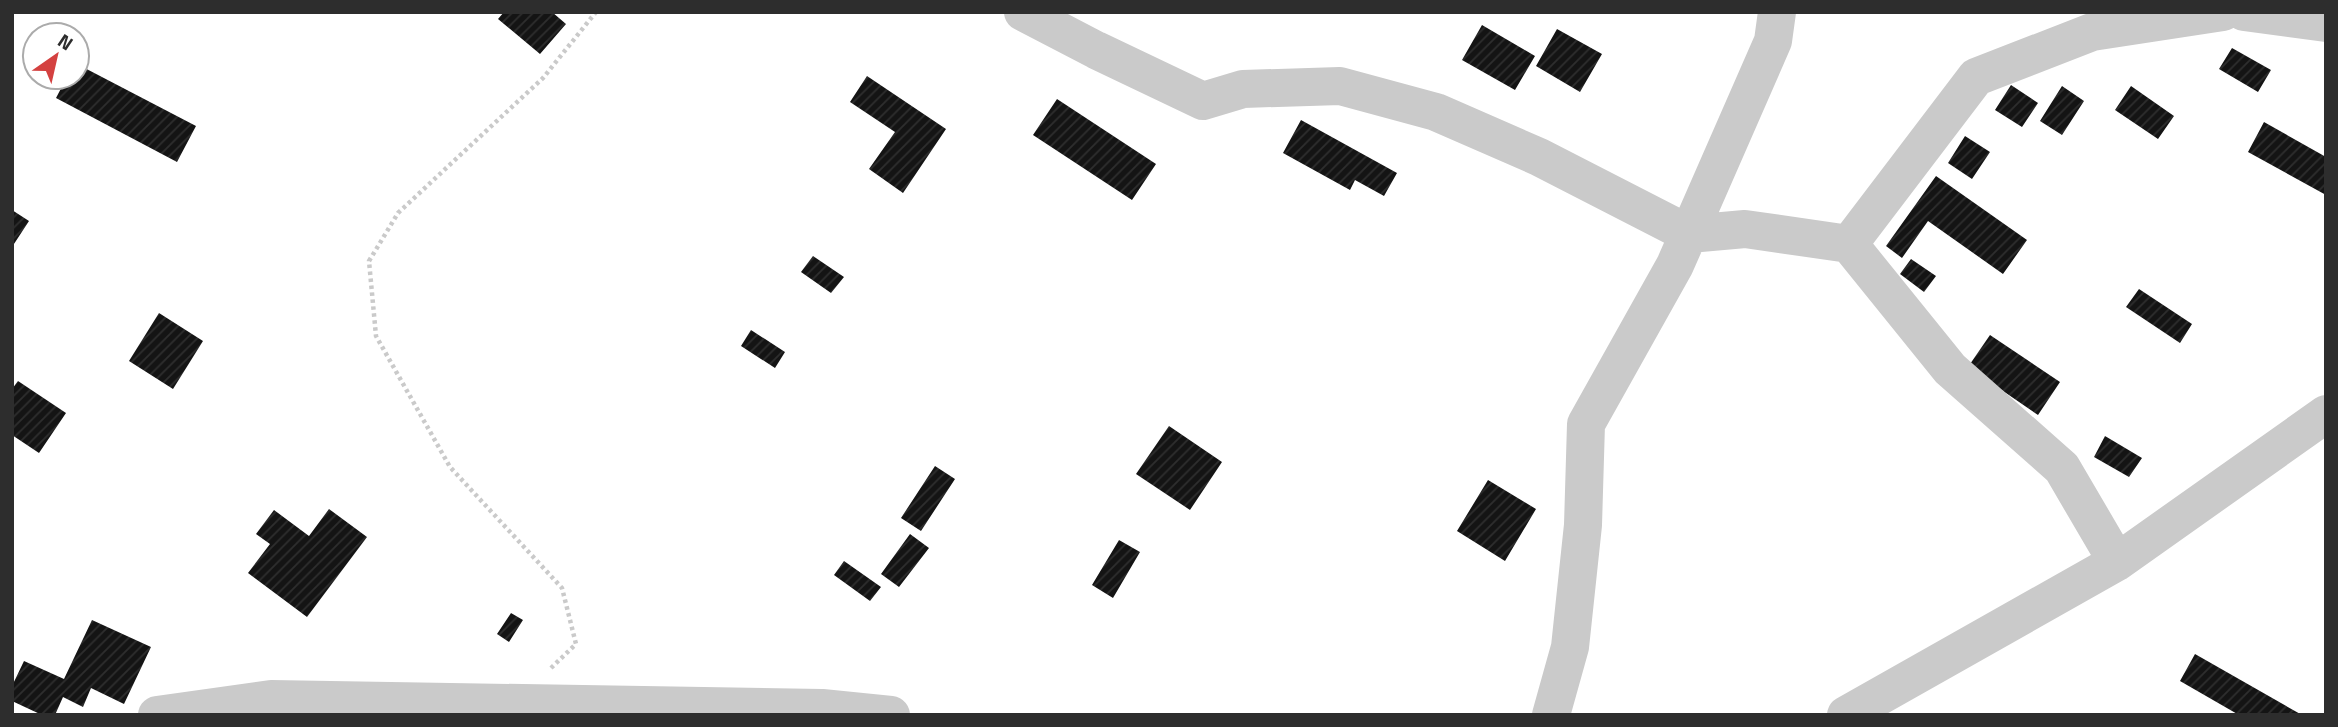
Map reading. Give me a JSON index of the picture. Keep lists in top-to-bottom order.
{
  "north": "top right"
}
